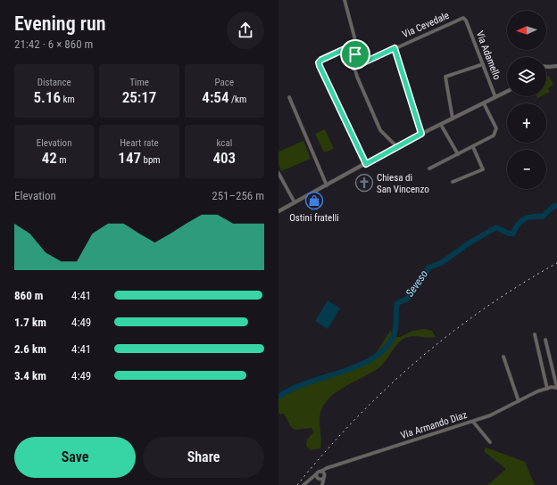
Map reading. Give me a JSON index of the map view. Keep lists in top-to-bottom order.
{
  "streets": {
    "street": ["Via Cevedale", "Via Adamello", "Via Armando Diaz"]
  },
  "crossings": [
    ["Via Cevedale", "Via Adamello"]
  ],
  "water": ["Seveso"],
  "places": {
    "church": ["Chiesa di San Vincenzo"],
    "shop": ["Ostini fratelli"]
  },
  "north": "left",
  "page": {
    "heading": ["Evening run", "21:42 · 6 × 860 m"],
    "map_buttons": ["+", "−"],
    "stats": [
      ["Distance", "5.16 km"],
      ["Time", "25:17"],
      ["Pace", "4:54 /km"],
      ["Elevation", "42 m"],
      ["Heart rate", "147 bpm"],
      ["kcal", "403"]
    ],
    "chart": ["Elevation", "251–256 m"],
    "list": [
      {
        "name": "860 m",
        "note": "4:41"
      },
      {
        "name": "1.7 km",
        "note": "4:49"
      },
      {
        "name": "2.6 km",
        "note": "4:41"
      },
      {
        "name": "3.4 km",
        "note": "4:49"
      }
    ],
    "buttons": ["Save", "Share"]
  }
}
